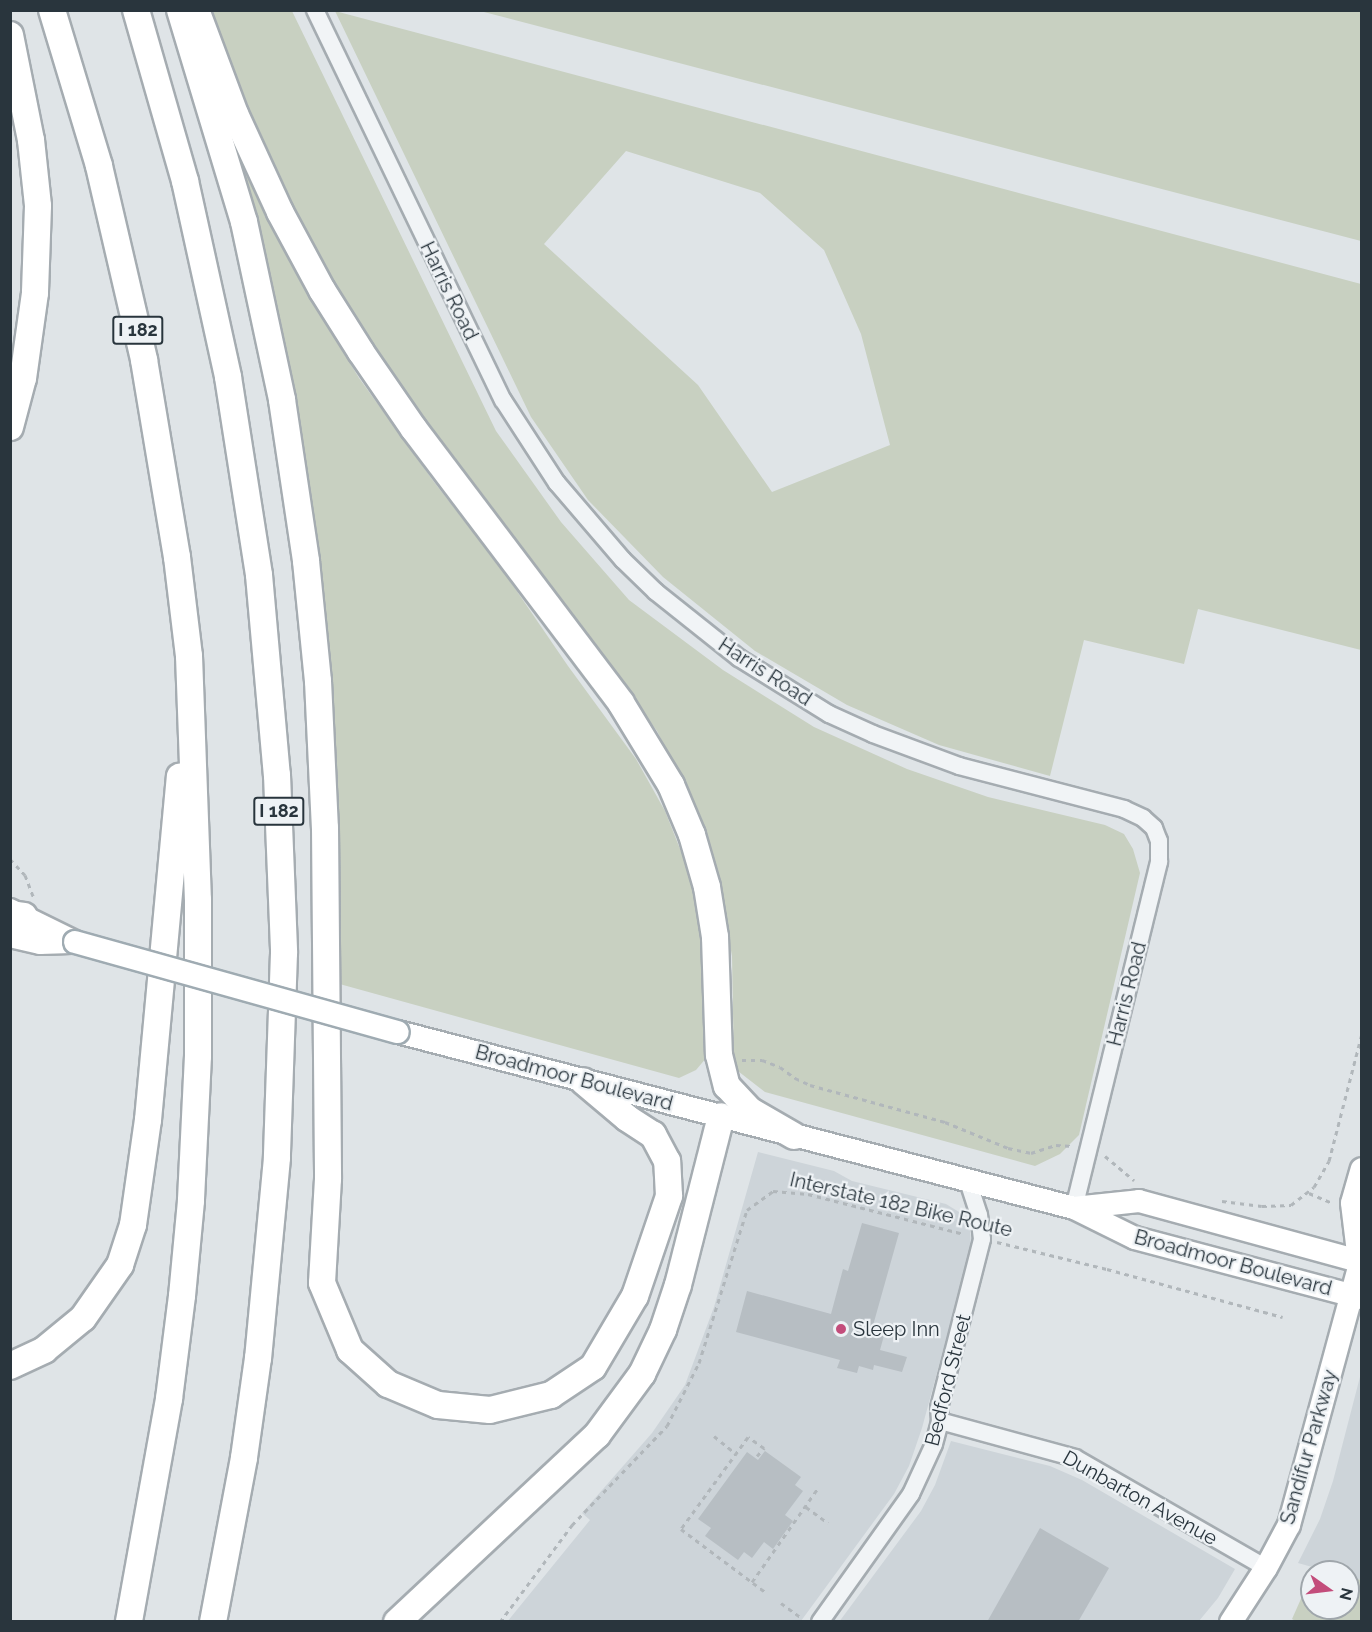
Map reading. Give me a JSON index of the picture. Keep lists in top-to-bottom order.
{
  "streets": {
    "highway": ["I 182"],
    "main road": ["Broadmoor Boulevard", "Sandifur Parkway"],
    "street": ["Harris Road", "Bedford Street", "Dunbarton Avenue"],
    "path": ["Interstate 182 Bike Route"]
  },
  "crossings": [
    ["Harris Road", "Broadmoor Boulevard"],
    ["Broadmoor Boulevard", "Bedford Street"],
    ["Broadmoor Boulevard", "Sandifur Parkway"],
    ["Interstate 182 Bike Route", "Bedford Street"],
    ["Bedford Street", "Dunbarton Avenue"],
    ["Sandifur Parkway", "Dunbarton Avenue"]
  ],
  "places": ["Sleep Inn"],
  "north": "right"
}
